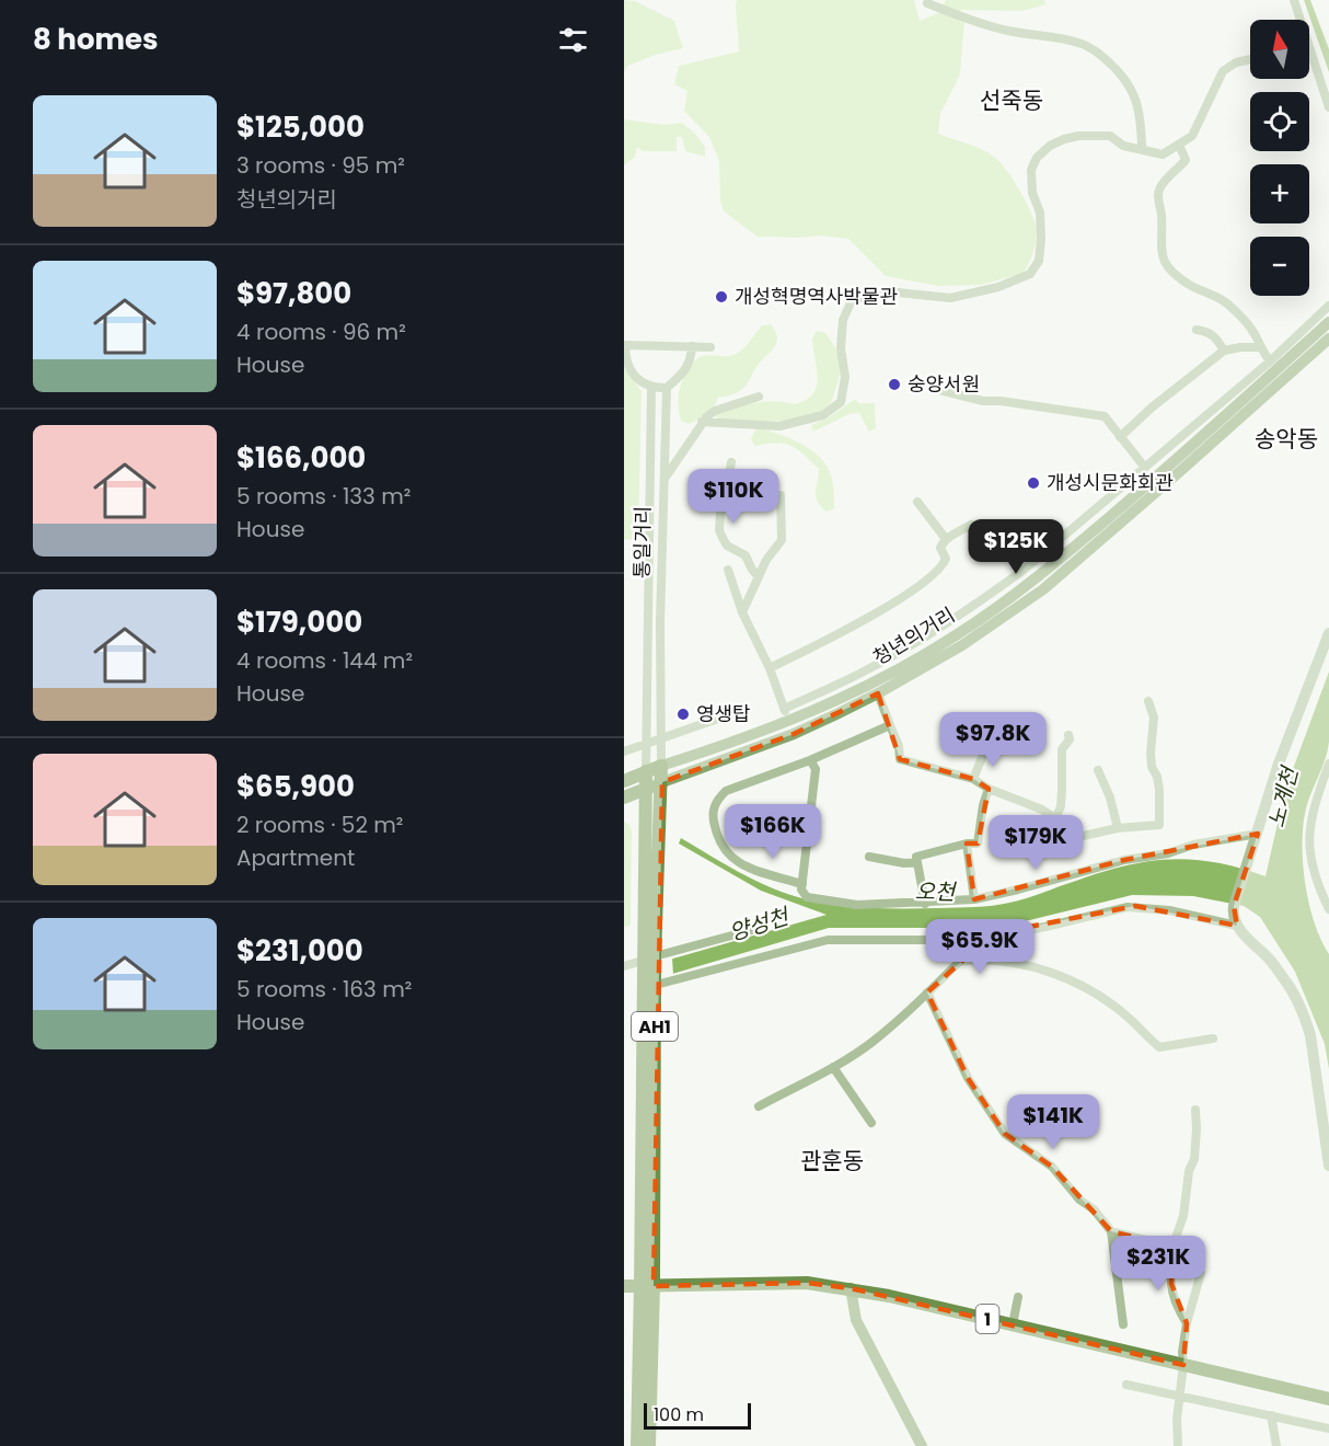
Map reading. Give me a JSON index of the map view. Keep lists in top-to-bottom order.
{
  "streets": {
    "main road": [
      "통일거리",
      "청년의거리",
      "AH1",
      "1"
    ]
  },
  "crossings": [
    ["통일거리", "청년의거리"],
    ["통일거리", "1"]
  ],
  "districts": ["선죽동", "송악동", "관훈동"],
  "water": ["노계천", "오천", "양성천"],
  "places": [
    "개성혁명역사박물관",
    "숭양서원",
    "개성시문화회관",
    "영생탑"
  ],
  "scale_bar": "100 m",
  "north": "top",
  "page": {
    "heading": "8 homes",
    "map_buttons": ["+", "−"],
    "list": [
      {
        "name": "$125,000",
        "note": "3 rooms · 95 m² · 청년의거리"
      },
      {
        "name": "$97,800",
        "note": "4 rooms · 96 m² · House"
      },
      {
        "name": "$166,000",
        "note": "5 rooms · 133 m² · House"
      },
      {
        "name": "$179,000",
        "note": "4 rooms · 144 m² · House"
      },
      {
        "name": "$65,900",
        "note": "2 rooms · 52 m² · Apartment"
      },
      {
        "name": "$231,000",
        "note": "5 rooms · 163 m² · House"
      }
    ],
    "price": [
      "$110K",
      "$125K",
      "$97.8K",
      "$166K",
      "$179K",
      "$65.9K",
      "$141K",
      "$231K"
    ],
    "scale": "100 m"
  }
}
